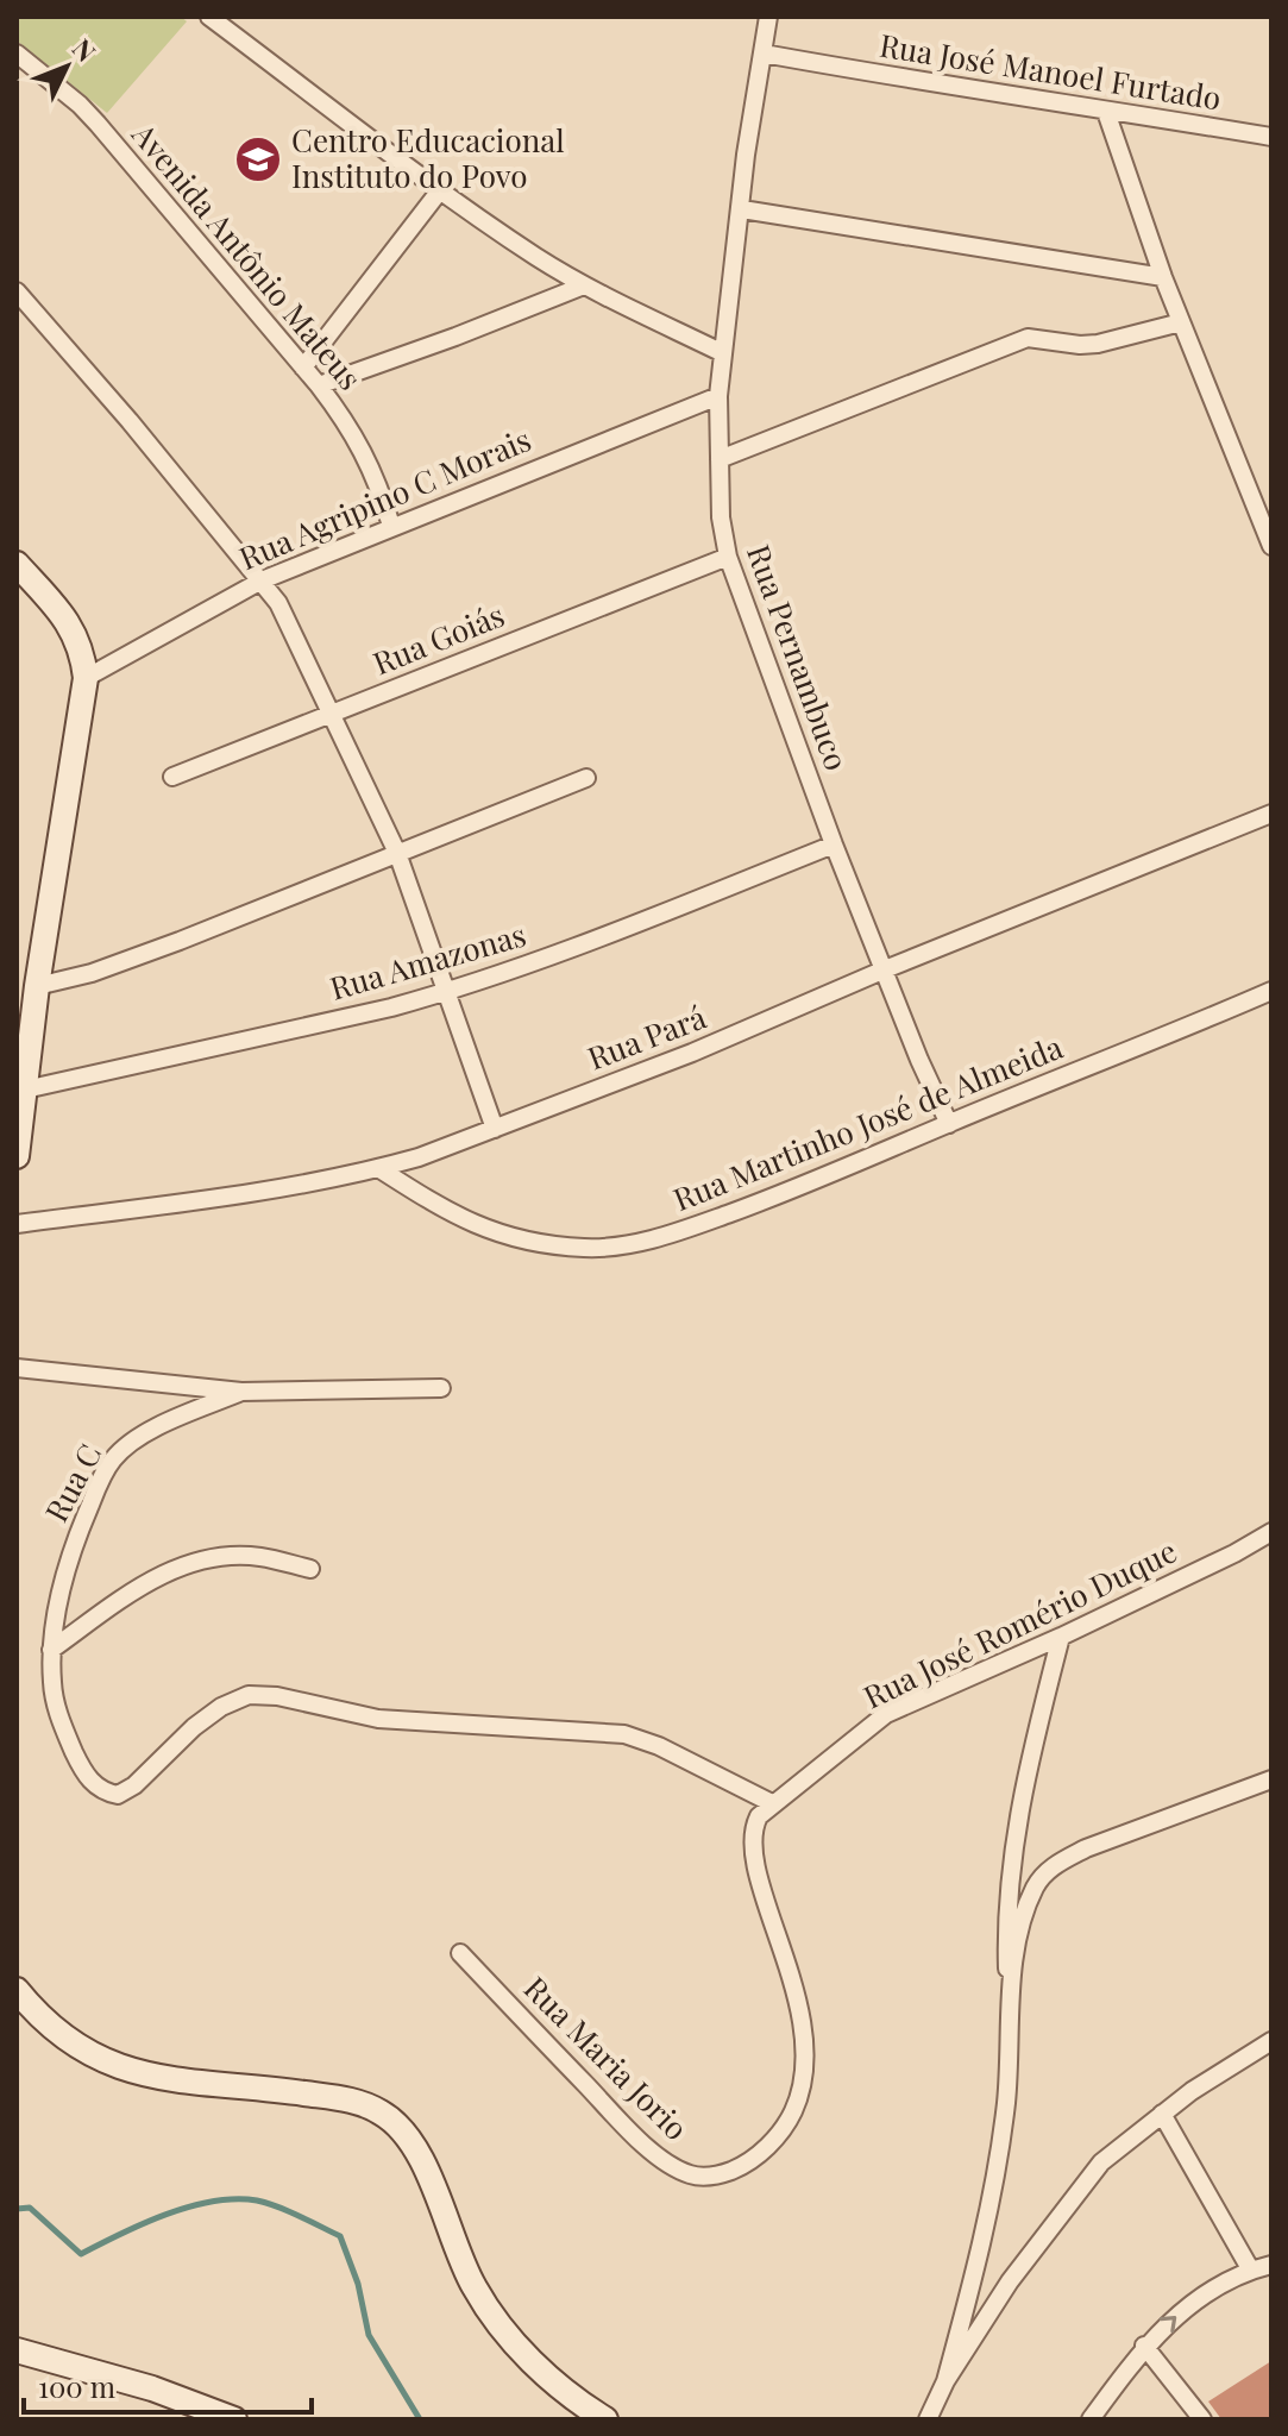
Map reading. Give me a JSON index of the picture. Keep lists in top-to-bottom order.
{
  "streets": {
    "street": [
      "Rua José Manoel Furtado",
      "Avenida Antônio Mateus",
      "Rua Agripino C Morais",
      "Rua Goiás",
      "Rua Pernambuco",
      "Rua Amazonas",
      "Rua Pará",
      "Rua Martinho José de Almeida",
      "Rua C",
      "Rua José Romério Duque",
      "Rua Maria Jorio"
    ]
  },
  "crossings": [
    ["Rua José Manoel Furtado", "Rua Pernambuco"],
    ["Avenida Antônio Mateus", "Rua Agripino C Morais"],
    ["Rua Agripino C Morais", "Rua Pernambuco"],
    ["Rua Goiás", "Rua Pernambuco"],
    ["Rua Pernambuco", "Rua Amazonas"],
    ["Rua Pernambuco", "Rua Pará"],
    ["Rua Pernambuco", "Rua Martinho José de Almeida"],
    ["Rua Pará", "Rua Martinho José de Almeida"],
    ["Rua C", "Rua José Romério Duque"],
    ["Rua José Romério Duque", "Rua Maria Jorio"]
  ],
  "places": {
    "school or university": ["Centro Educacional Instituto do Povo"]
  },
  "scale_bar": "100 m",
  "north": "top right"
}
